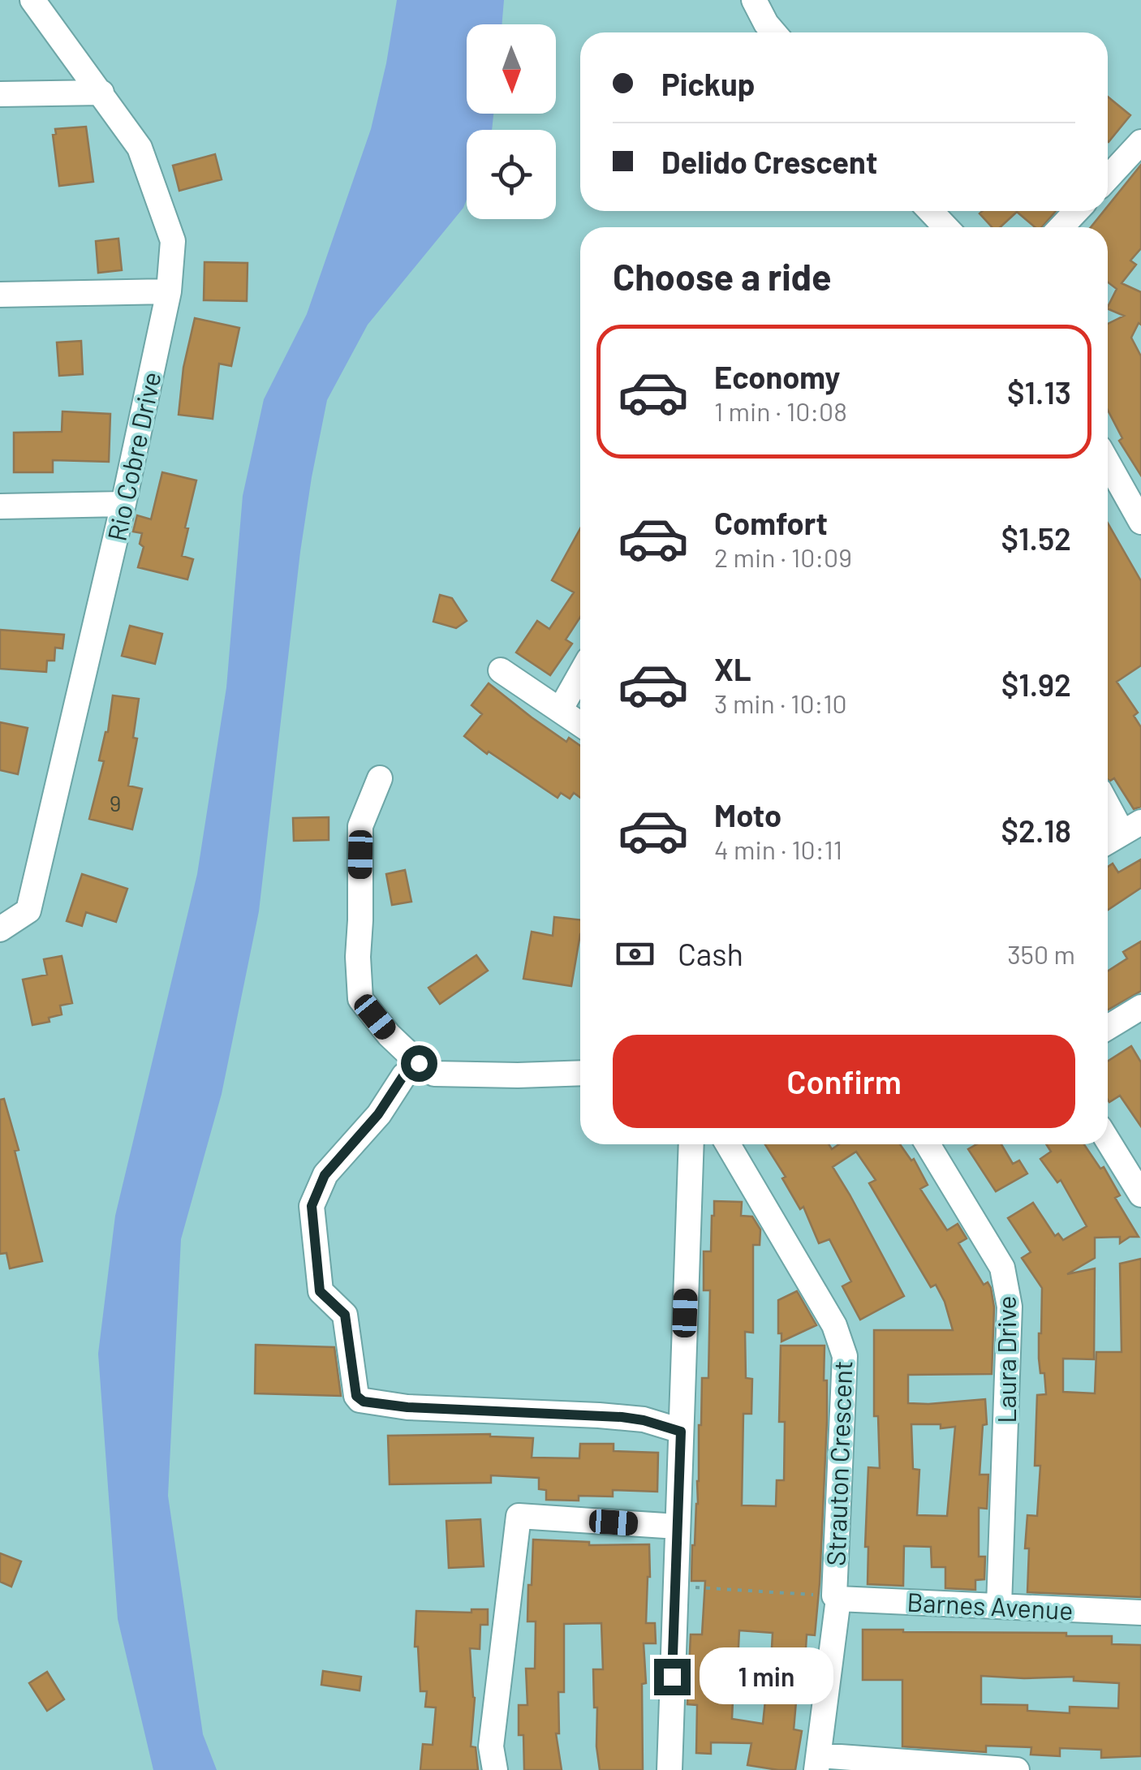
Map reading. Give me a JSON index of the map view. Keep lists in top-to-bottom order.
{
  "streets": {
    "street": [
      "Rio Cobre Drive",
      "Laura Drive",
      "Strauton Crescent",
      "Barnes Avenue"
    ]
  },
  "crossings": [
    ["Laura Drive", "Barnes Avenue"],
    ["Strauton Crescent", "Barnes Avenue"]
  ],
  "house_numbers": ["9"],
  "north": "bottom",
  "page": {
    "banner": ["Pickup", "Delido Crescent"],
    "heading": "Choose a ride",
    "list": [
      {
        "name": "Economy",
        "note": "1 min · 10:08",
        "value": "$1.13"
      },
      {
        "name": "Comfort",
        "note": "2 min · 10:09",
        "value": "$1.52"
      },
      {
        "name": "XL",
        "note": "3 min · 10:10",
        "value": "$1.92"
      },
      {
        "name": "Moto",
        "note": "4 min · 10:11",
        "value": "$2.18"
      }
    ],
    "pay": ["Cash", "350 m"],
    "buttons": "Confirm",
    "bubble": "1 min"
  }
}
